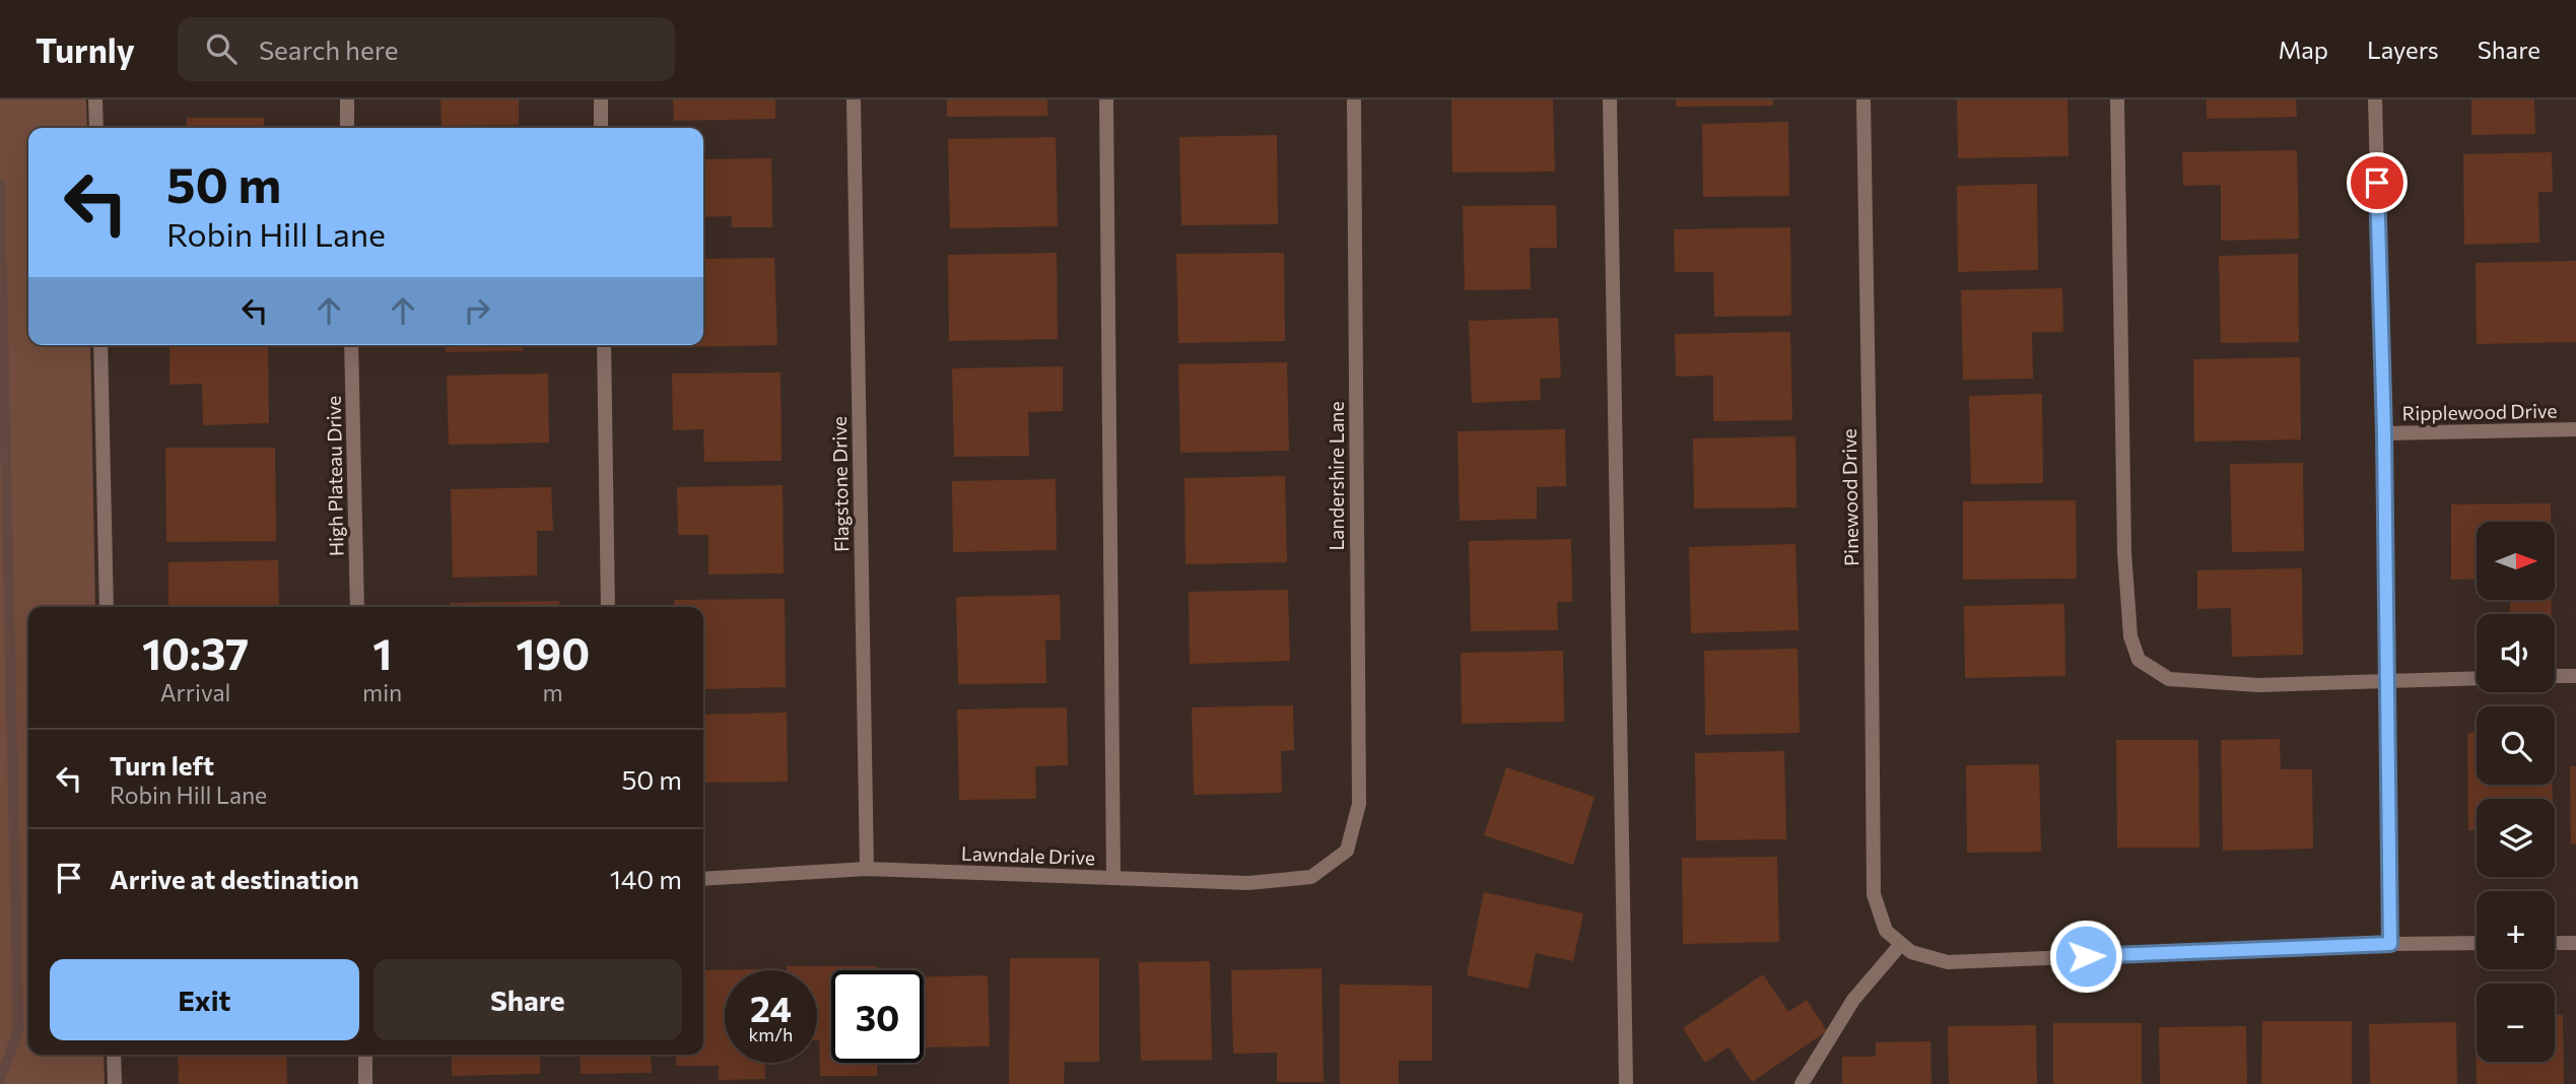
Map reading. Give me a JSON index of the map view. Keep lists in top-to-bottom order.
{
  "streets": {
    "street": [
      "Ripplewood Drive",
      "High Plateau Drive",
      "Landershire Lane",
      "Flagstone Drive",
      "Pinewood Drive",
      "Lawndale Drive"
    ]
  },
  "crossings": [
    ["Landershire Lane", "Lawndale Drive"],
    ["Flagstone Drive", "Lawndale Drive"]
  ],
  "north": "right",
  "page": {
    "header": "Turnly",
    "search": "Search here",
    "nav": ["Map", "Layers", "Share"],
    "turn": ["50 m", "Robin Hill Lane"],
    "map_buttons": ["+", "−"],
    "eta": [
      "10:37",
      "Arrival",
      "1",
      "min",
      "190",
      "m"
    ],
    "list": [
      {
        "name": "Turn left",
        "note": "Robin Hill Lane",
        "value": "50 m"
      },
      {
        "name": "Arrive at destination",
        "value": "140 m"
      }
    ],
    "buttons": ["Exit", "Share"],
    "speed": "24 km/h",
    "limit": "30"
  }
}
